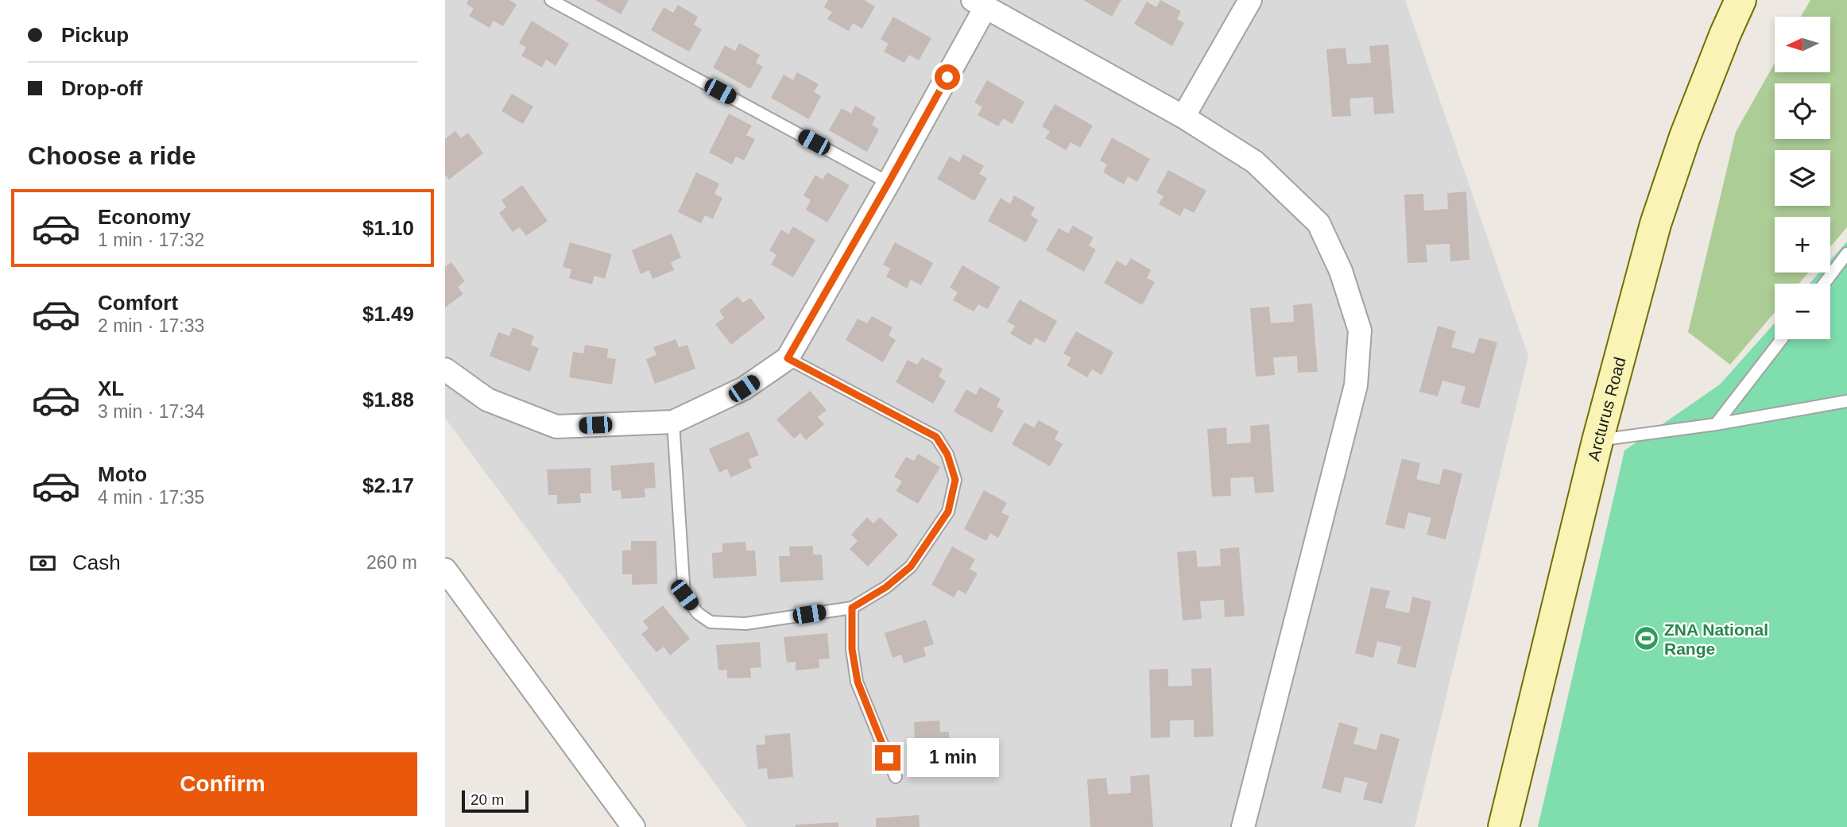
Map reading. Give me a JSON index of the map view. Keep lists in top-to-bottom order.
{
  "streets": {
    "main road": ["Arcturus Road"]
  },
  "places": {
    "sports": ["ZNA National Range"]
  },
  "scale_bar": "20 m",
  "north": "left",
  "page": {
    "banner": ["Pickup", "Drop-off"],
    "map_buttons": ["+", "−"],
    "heading": "Choose a ride",
    "list": [
      {
        "name": "Economy",
        "note": "1 min · 17:32",
        "value": "$1.10"
      },
      {
        "name": "Comfort",
        "note": "2 min · 17:33",
        "value": "$1.49"
      },
      {
        "name": "XL",
        "note": "3 min · 17:34",
        "value": "$1.88"
      },
      {
        "name": "Moto",
        "note": "4 min · 17:35",
        "value": "$2.17"
      }
    ],
    "pay": ["Cash", "260 m"],
    "bubble": "1 min",
    "buttons": "Confirm",
    "scale": "20 m"
  }
}
